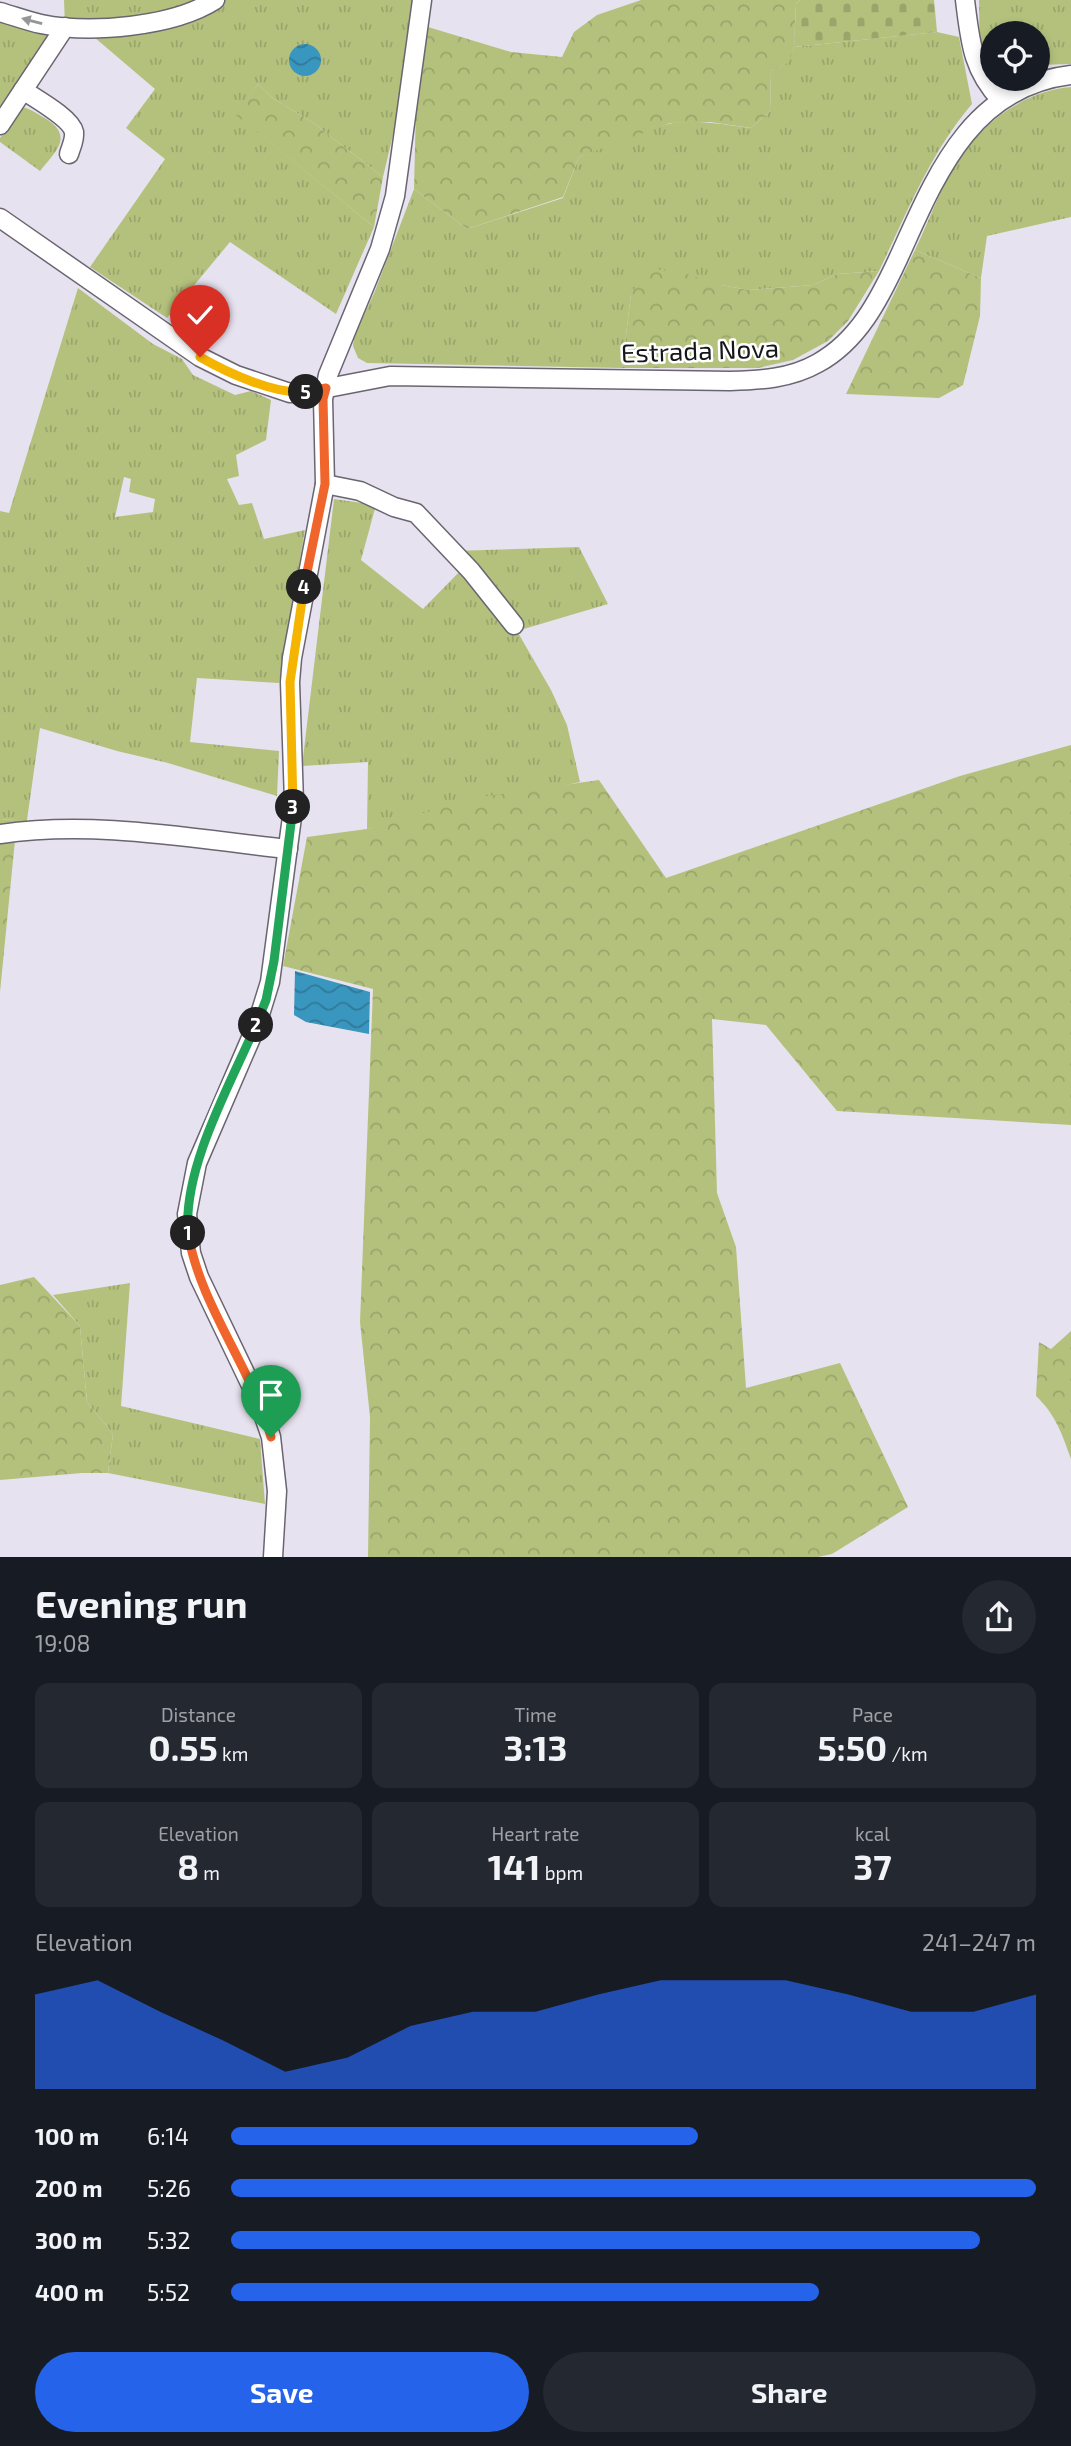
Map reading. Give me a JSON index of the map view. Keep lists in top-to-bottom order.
{
  "streets": {
    "street": ["Estrada Nova"]
  },
  "page": {
    "pins": [
      "5",
      "4",
      "3",
      "2",
      "1"
    ],
    "heading": ["Evening run", "19:08"],
    "stats": [
      ["Distance", "0.55 km"],
      ["Time", "3:13"],
      ["Pace", "5:50 /km"],
      ["Elevation", "8 m"],
      ["Heart rate", "141 bpm"],
      ["kcal", "37"]
    ],
    "chart": ["Elevation", "241–247 m"],
    "list": [
      {
        "name": "100 m",
        "note": "6:14"
      },
      {
        "name": "200 m",
        "note": "5:26"
      },
      {
        "name": "300 m",
        "note": "5:32"
      },
      {
        "name": "400 m",
        "note": "5:52"
      }
    ],
    "buttons": ["Save", "Share"]
  }
}
